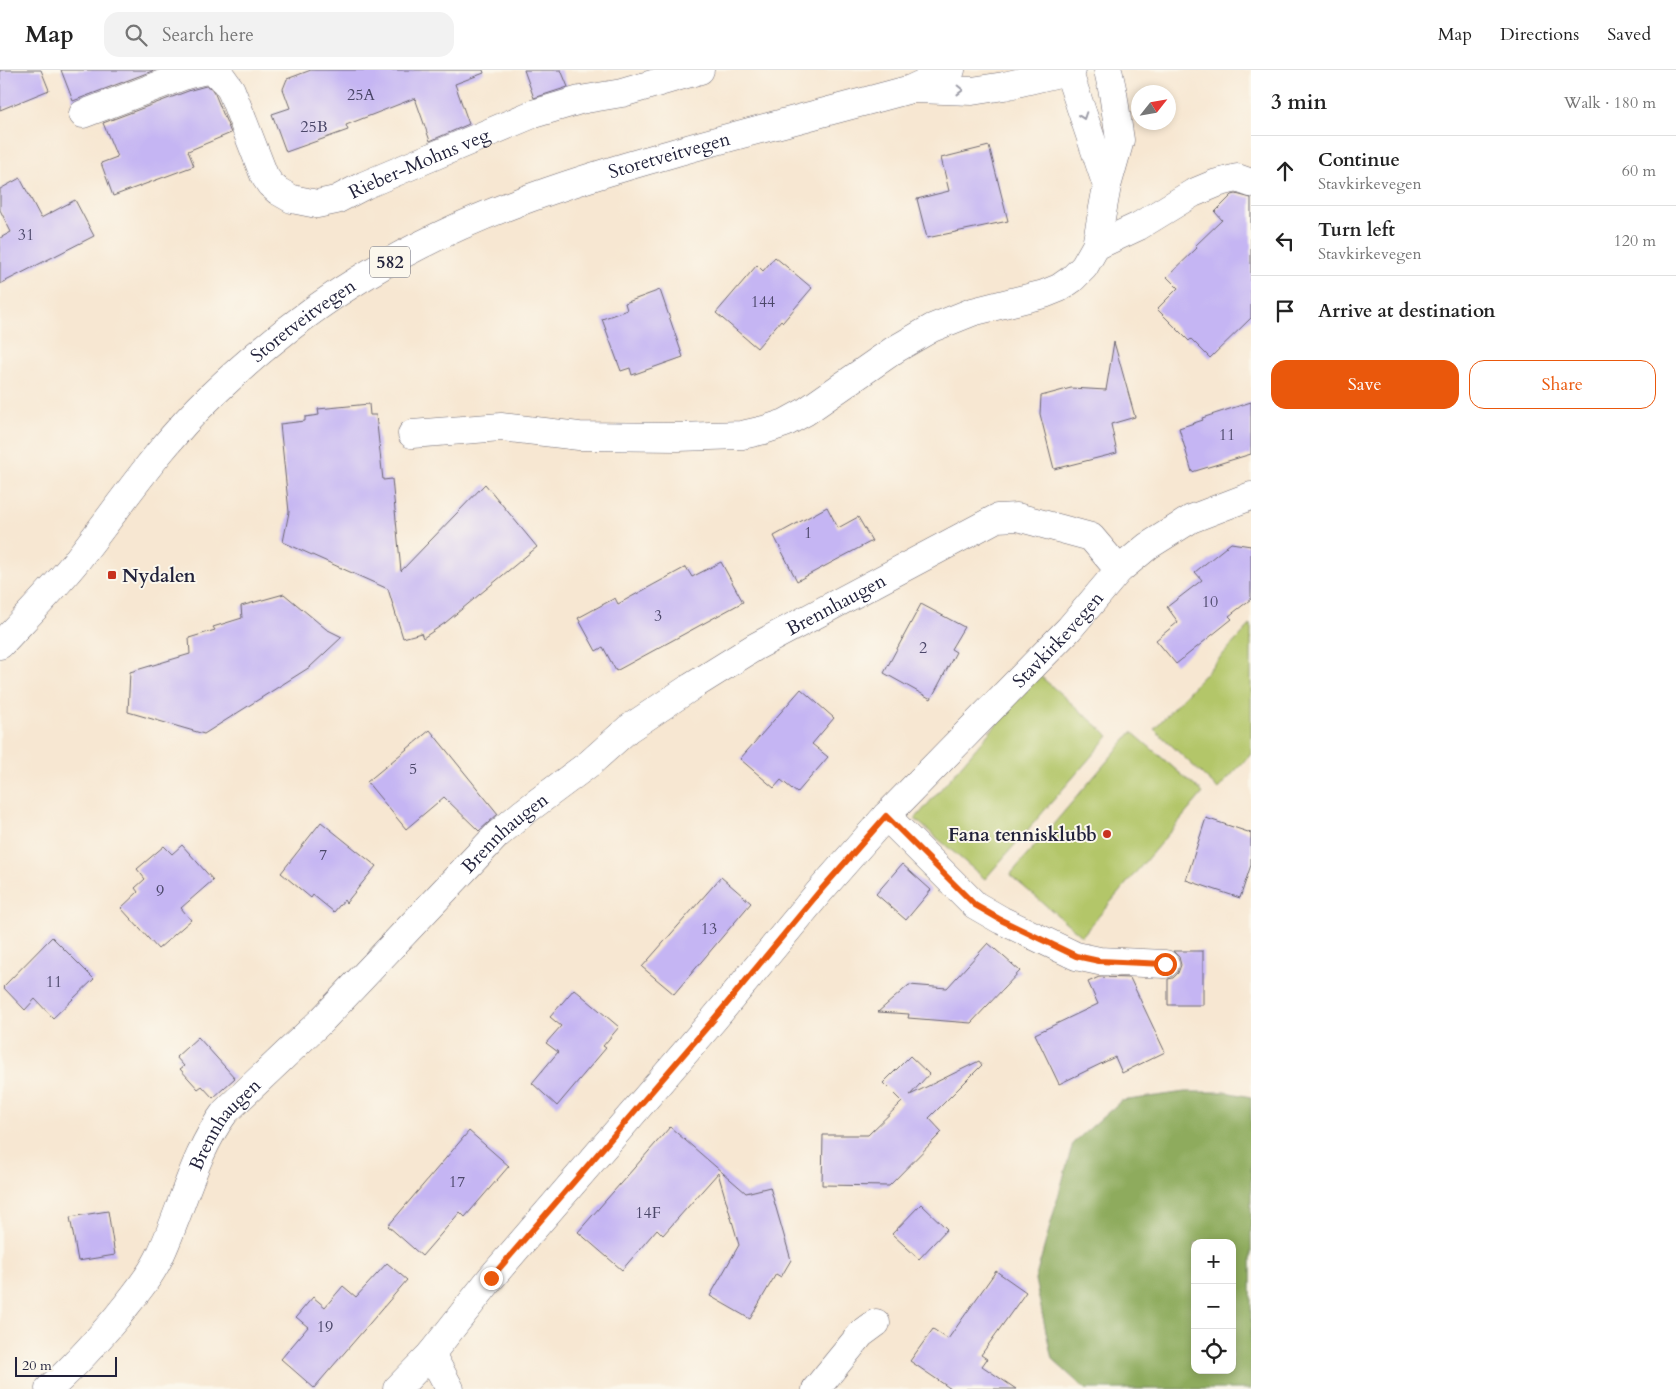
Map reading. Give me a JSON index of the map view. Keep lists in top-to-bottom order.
{
  "streets": {
    "street": [
      "Storetveitvegen",
      "Rieber-Mohns veg",
      "582",
      "Brennhaugen",
      "Stavkirkevegen"
    ]
  },
  "crossings": [
    ["Brennhaugen", "Stavkirkevegen"]
  ],
  "places": {
    "transit": ["Nydalen"],
    "other": ["Fana tennisklubb"]
  },
  "house_numbers": [
    "25A",
    "25B",
    "31",
    "144",
    "11",
    "1",
    "10",
    "3",
    "2",
    "5",
    "7",
    "9",
    "13",
    "11",
    "17",
    "14F",
    "19"
  ],
  "scale_bar": "20 m",
  "north": "top right",
  "page": {
    "header": "Map",
    "search": "Search here",
    "nav": ["Map", "Directions", "Saved"],
    "heading": ["3 min", "Walk · 180 m"],
    "list": [
      ["Continue", "Stavkirkevegen", "60 m"],
      ["Turn left", "Stavkirkevegen", "120 m"],
      "Arrive at destination"
    ],
    "buttons": ["Save", "Share"],
    "map_buttons": ["+", "−"],
    "scale": "20 m"
  }
}
